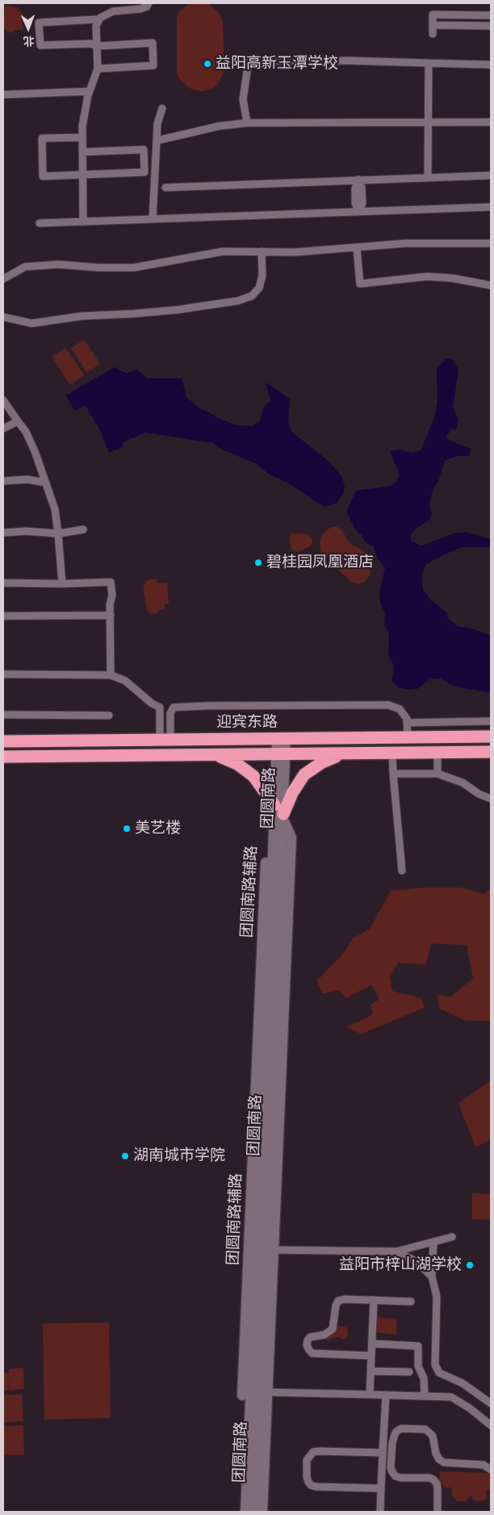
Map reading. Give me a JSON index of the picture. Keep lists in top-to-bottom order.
{
  "streets": {
    "highway": ["迎宾东路"],
    "main road": ["团圆南路", "团圆南路辅路"]
  },
  "crossings": [
    ["迎宾东路", "团圆南路"],
    ["团圆南路", "团圆南路辅路"]
  ],
  "places": [
    "益阳高新玉潭学校",
    "碧桂园凤凰酒店",
    "美艺楼",
    "湖南城市学院",
    "益阳市梓山湖学校"
  ],
  "north": "bottom"
}
